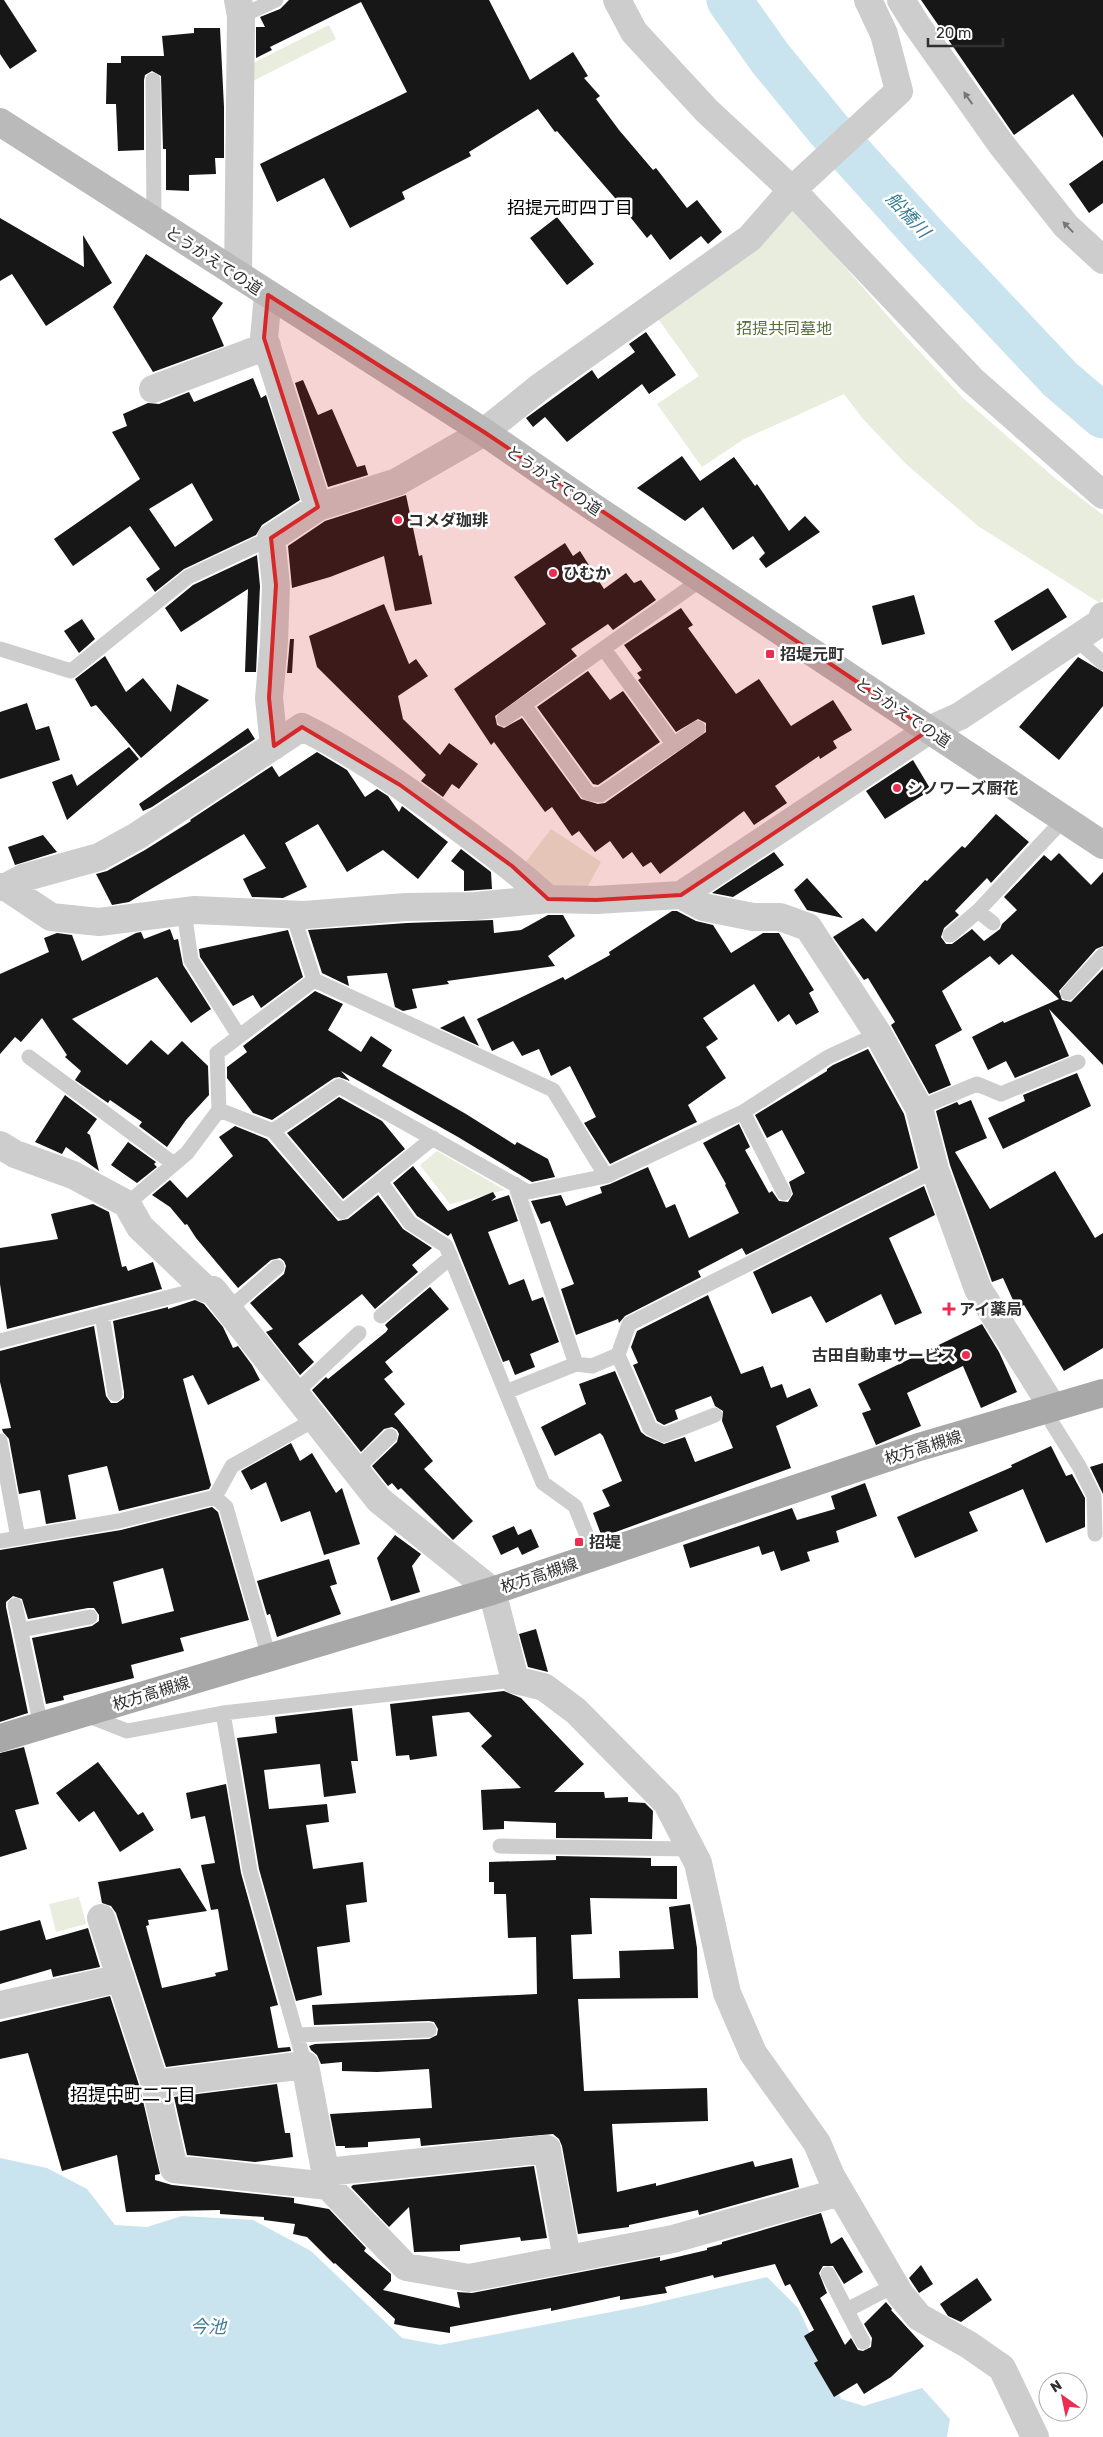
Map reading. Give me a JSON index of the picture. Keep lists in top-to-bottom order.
{
  "streets": {
    "main road": ["枚方高槻線"],
    "street": ["とうかえでの道"]
  },
  "districts": ["招提元町四丁目", "招提中町二丁目"],
  "water": ["船橋川", "今池"],
  "parks": ["招提共同墓地"],
  "places": {
    "other": [
      "コメダ珈琲",
      "ひむか",
      "シノワーズ厨花",
      "古田自動車サービス"
    ],
    "transit": ["招堤元町", "招堤"],
    "health": ["アイ薬局"]
  },
  "scale_bar": "20 m",
  "north": "top left"
}
